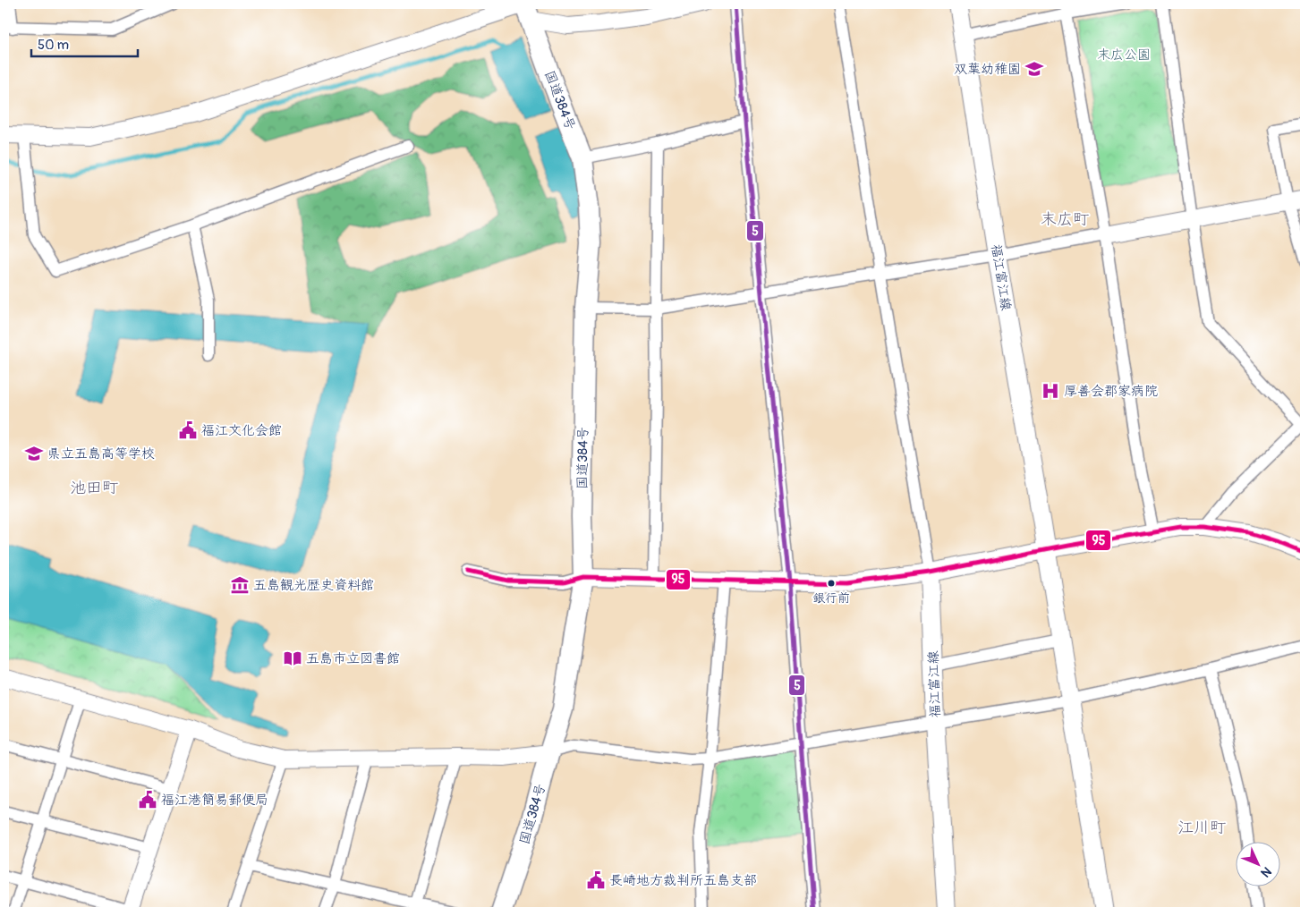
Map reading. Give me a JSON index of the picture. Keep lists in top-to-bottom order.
{
  "streets": {
    "highway": ["国道384号"],
    "main road": ["福江富江線"]
  },
  "districts": ["末広町", "池田町", "江川町"],
  "parks": ["末広公園"],
  "places": {
    "school or university": ["双葉幼稚園", "県立五島高等学校"],
    "hospital": ["厚善会郡家病院"],
    "public building": ["福江文化会館", "福江港簡易郵便局", "長崎地方裁判所五島支部"],
    "other": ["銀行前"],
    "museum": ["五島観光歴史資料館"],
    "library": ["五島市立図書館"]
  },
  "lines": ["transit line 5", "transit line 95"],
  "scale_bar": "50 m",
  "north": "bottom right"
}
